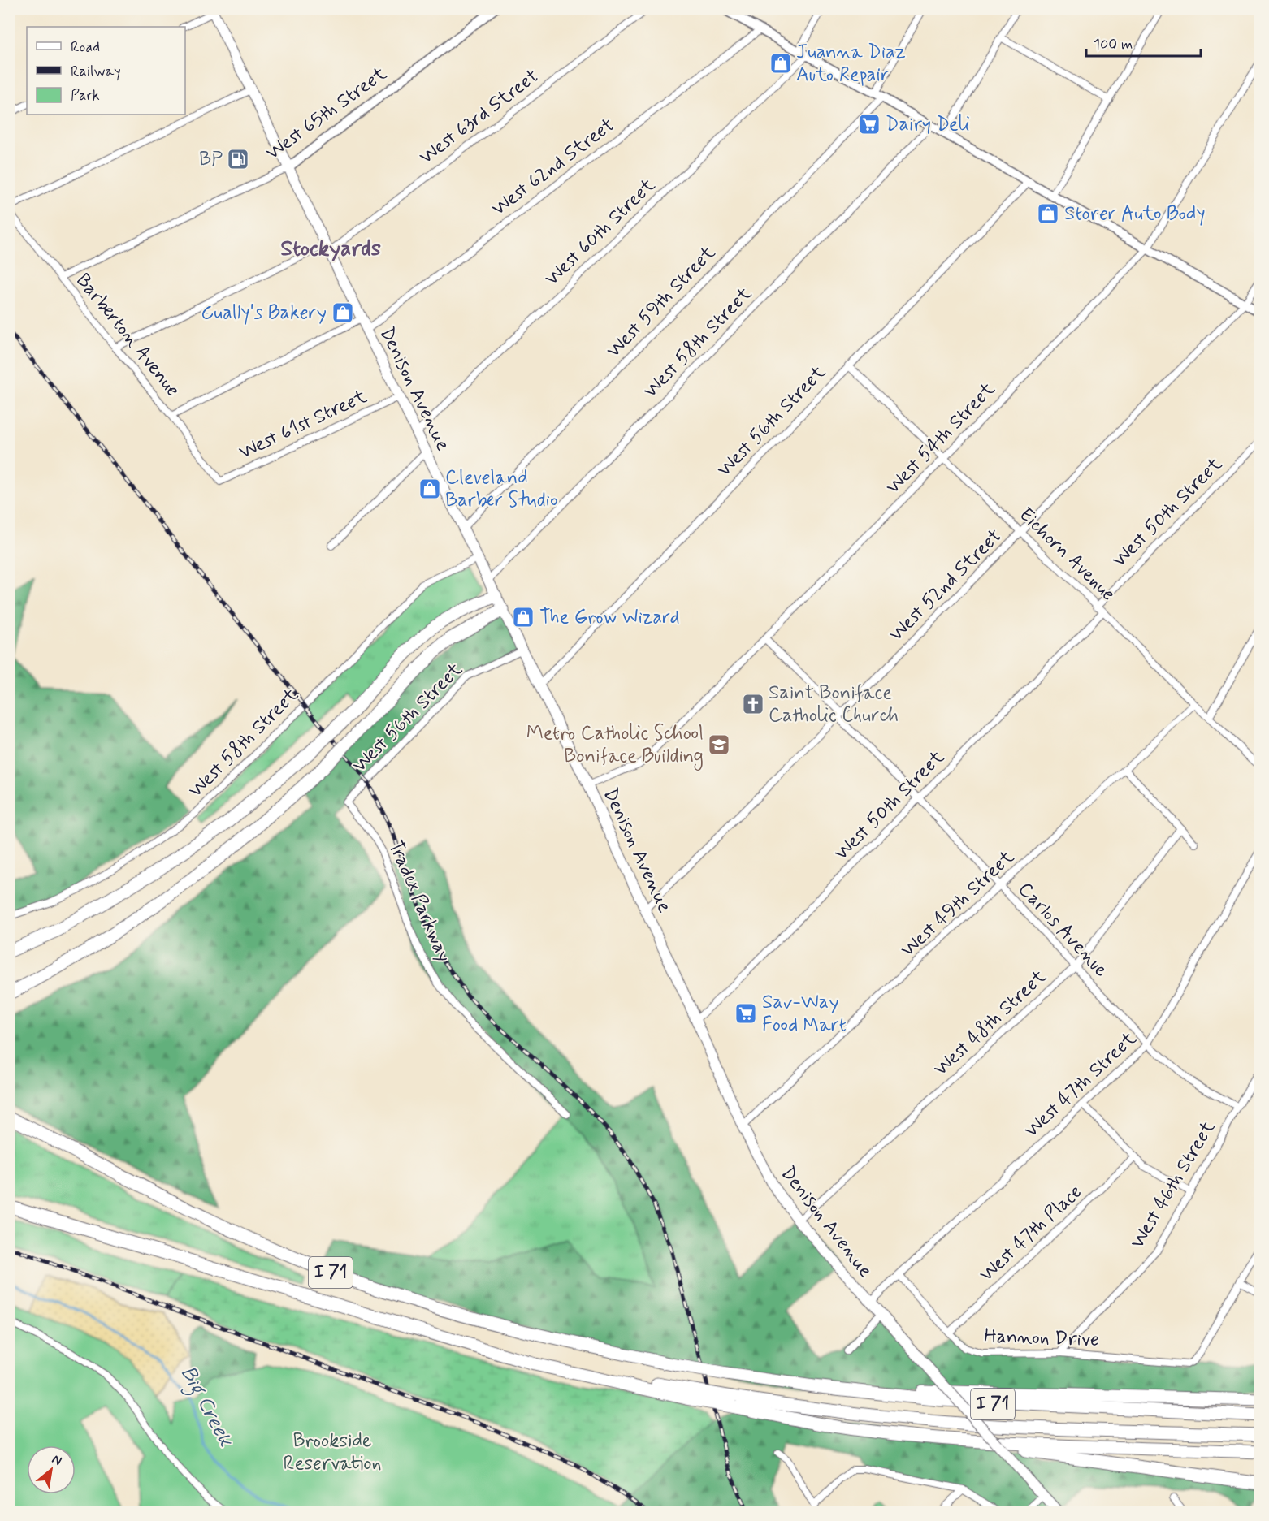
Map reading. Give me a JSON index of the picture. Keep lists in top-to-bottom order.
{
  "streets": {
    "highway": ["I 71"],
    "main road": ["Denison Avenue"],
    "street": [
      "West 65th Street",
      "West 63rd Street",
      "West 62nd Street",
      "West 60th Street",
      "West 59th Street",
      "Barberton Avenue",
      "West 58th Street",
      "West 56th Street",
      "West 61st Street",
      "West 54th Street",
      "West 50th Street",
      "Eichorn Avenue",
      "West 52nd Street",
      "Tradex Parkway",
      "West 49th Street",
      "Carlos Avenue",
      "West 48th Street",
      "West 47th Street",
      "West 46th Street",
      "West 47th Place",
      "Hannon Drive"
    ]
  },
  "crossings": [
    ["West 65th Street", "Barberton Avenue"],
    ["West 65th Street", "Denison Avenue"],
    ["West 63rd Street", "Barberton Avenue"],
    ["West 63rd Street", "Denison Avenue"],
    ["West 62nd Street", "Denison Avenue"],
    ["West 60th Street", "Denison Avenue"],
    ["West 59th Street", "Denison Avenue"],
    ["Barberton Avenue", "West 61st Street"],
    ["West 58th Street", "Denison Avenue"],
    ["Denison Avenue", "West 56th Street"],
    ["Denison Avenue", "West 61st Street"],
    ["Denison Avenue", "West 54th Street"],
    ["Denison Avenue", "West 50th Street"],
    ["Denison Avenue", "West 52nd Street"],
    ["Denison Avenue", "West 49th Street"],
    ["Denison Avenue", "West 48th Street"],
    ["Denison Avenue", "West 47th Street"],
    ["West 56th Street", "Eichorn Avenue"],
    ["West 56th Street", "Tradex Parkway"],
    ["West 54th Street", "Eichorn Avenue"],
    ["West 54th Street", "Carlos Avenue"],
    ["West 50th Street", "Eichorn Avenue"],
    ["West 50th Street", "Carlos Avenue"],
    ["Eichorn Avenue", "West 52nd Street"],
    ["Eichorn Avenue", "West 49th Street"],
    ["West 52nd Street", "Carlos Avenue"],
    ["West 49th Street", "Carlos Avenue"],
    ["Carlos Avenue", "West 48th Street"],
    ["Carlos Avenue", "West 47th Street"],
    ["Carlos Avenue", "West 46th Street"],
    ["West 47th Street", "Hannon Drive"],
    ["West 46th Street", "Hannon Drive"],
    ["West 47th Place", "Hannon Drive"]
  ],
  "districts": ["Stockyards"],
  "water": ["Big Creek"],
  "parks": ["Brookside Reservation"],
  "places": {
    "shop": [
      "Juanna Diaz Auto Repair",
      "Storer Auto Body",
      "Gually's Bakery",
      "Cleveland Barber Studio",
      "The Grow Wizard"
    ],
    "supermarket": ["Dairy Deli", "Sav-Way Food Mart"],
    "fuel station": ["BP"],
    "church": ["Saint Boniface Catholic Church"],
    "school or university": ["Metro Catholic School Boniface Building"]
  },
  "legend": ["Road", "Railway", "Park"],
  "scale_bar": "100 m",
  "north": "top right"
}
